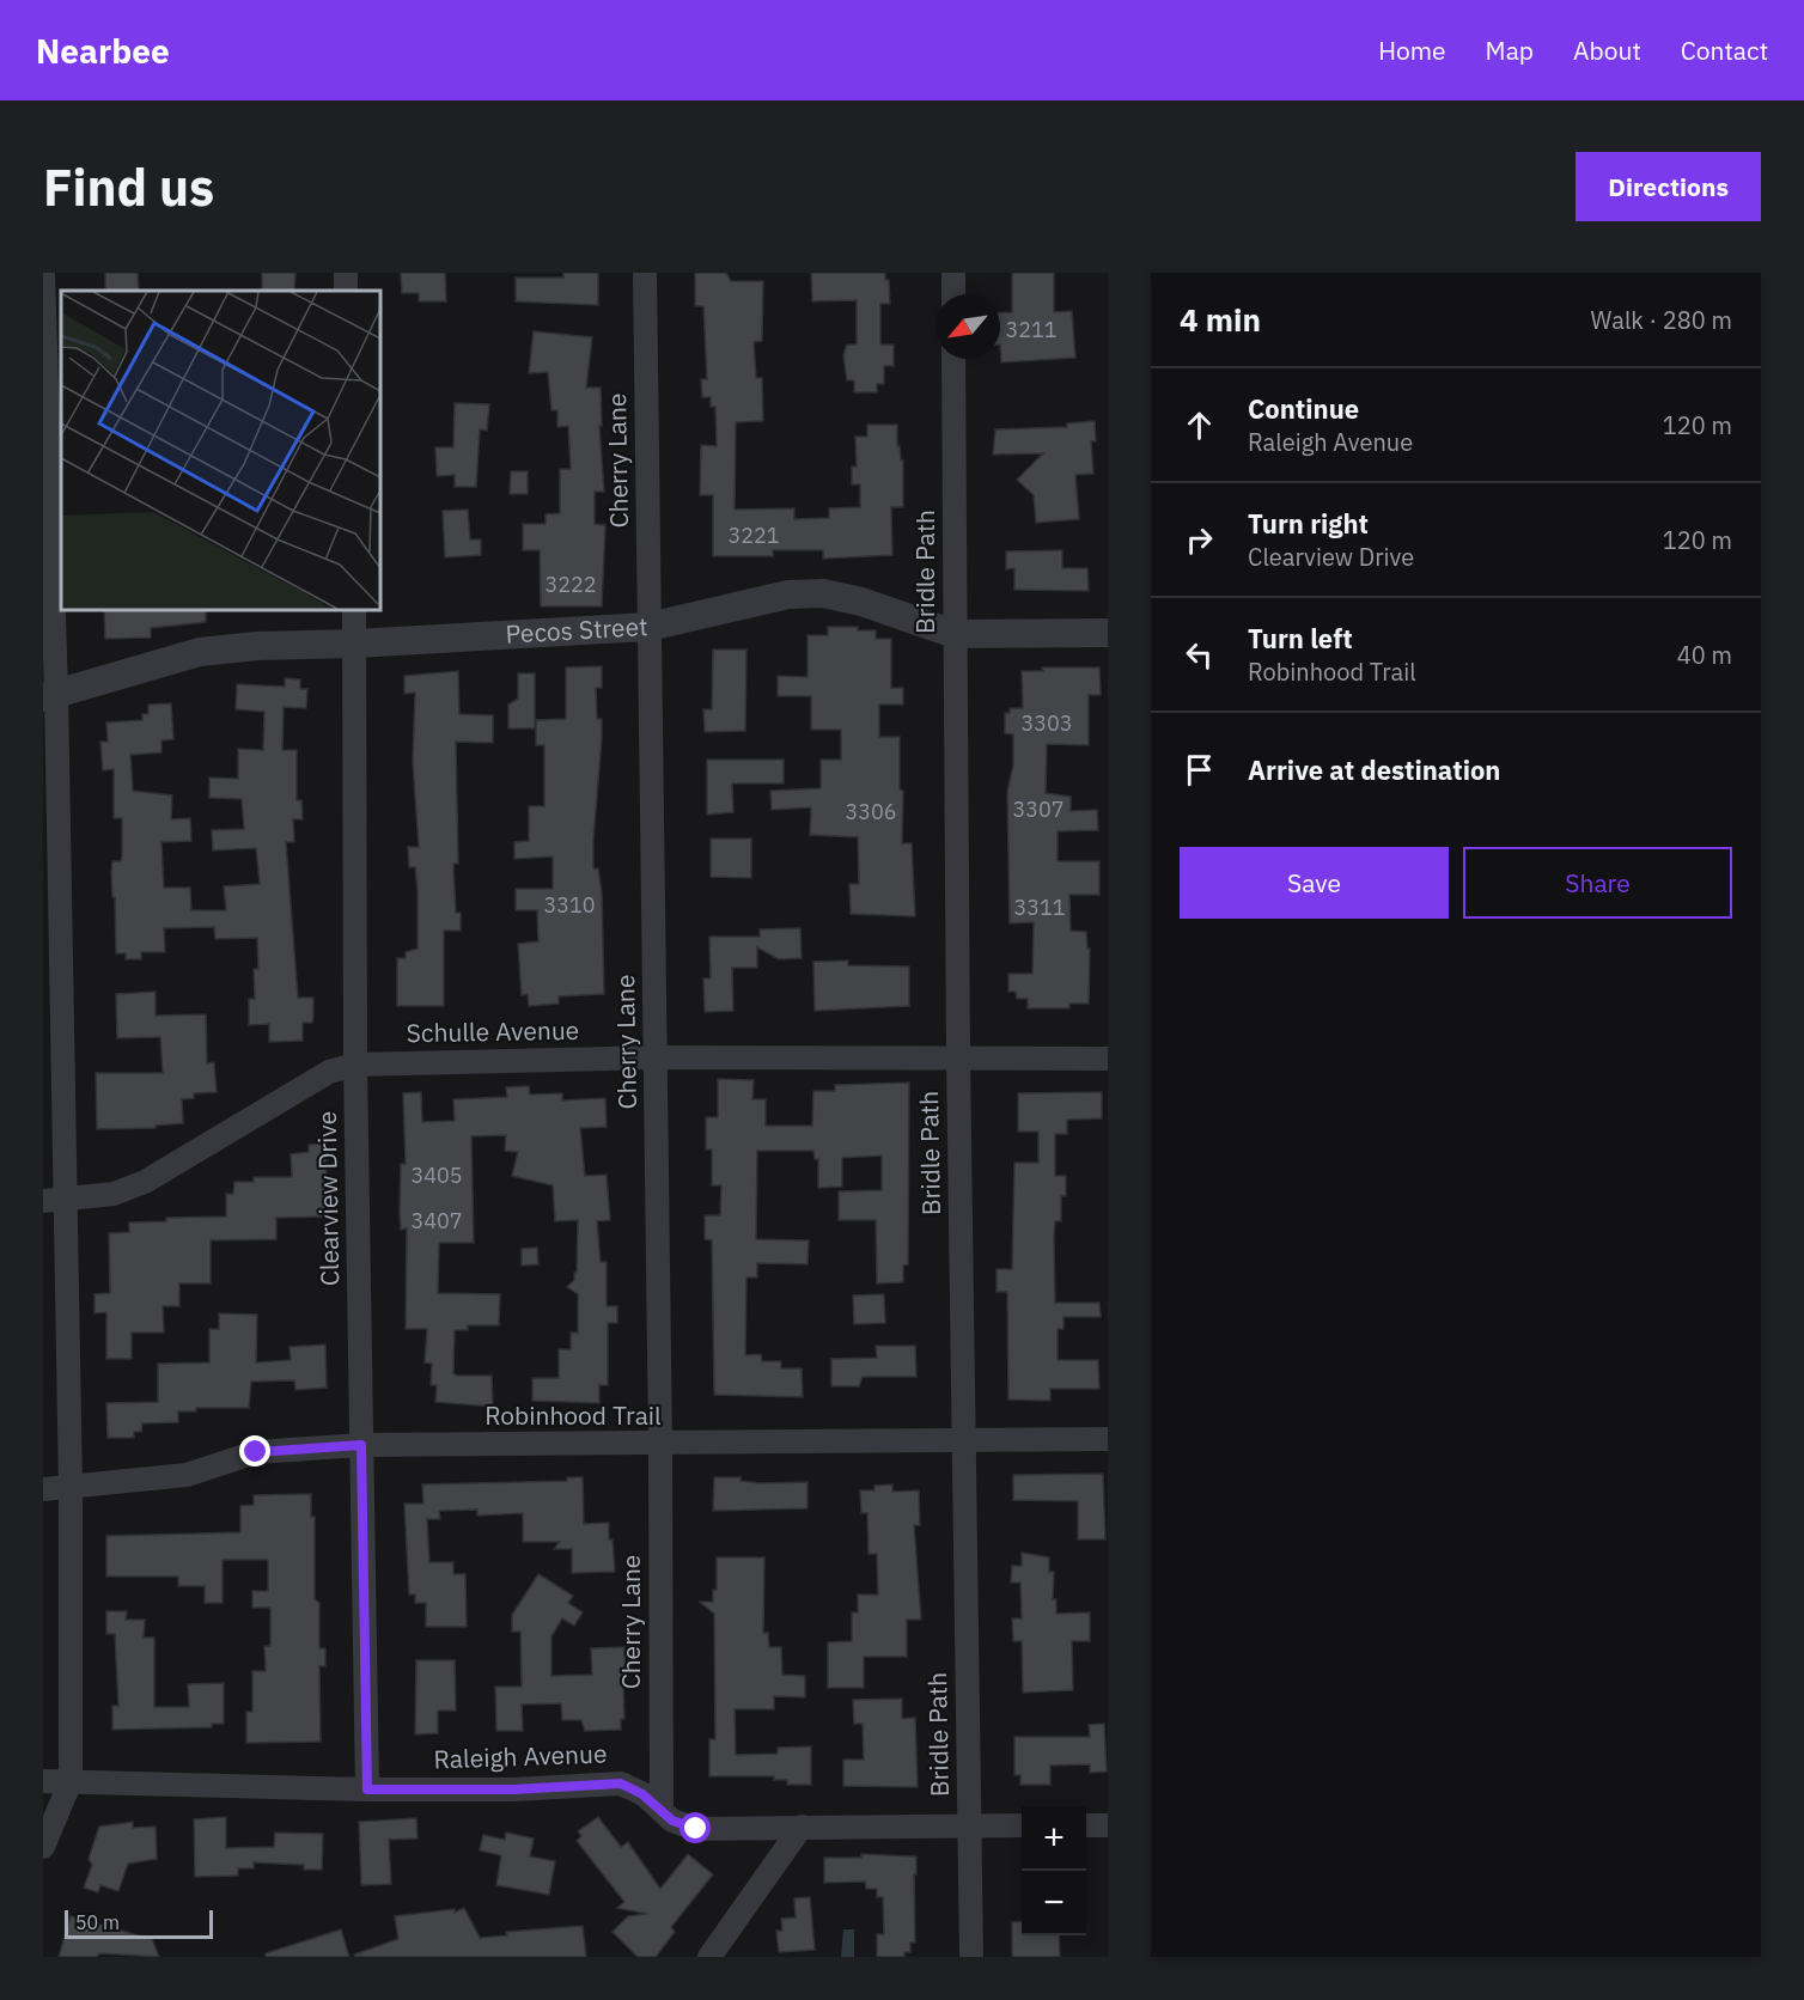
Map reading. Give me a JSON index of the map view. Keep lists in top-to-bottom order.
{
  "streets": {
    "street": [
      "Cherry Lane",
      "Bridle Path",
      "Pecos Street",
      "Schulle Avenue",
      "Clearview Drive",
      "Robinhood Trail",
      "Raleigh Avenue"
    ]
  },
  "crossings": [
    ["Cherry Lane", "Pecos Street"],
    ["Cherry Lane", "Schulle Avenue"],
    ["Cherry Lane", "Robinhood Trail"],
    ["Cherry Lane", "Raleigh Avenue"],
    ["Bridle Path", "Pecos Street"],
    ["Bridle Path", "Schulle Avenue"],
    ["Bridle Path", "Robinhood Trail"],
    ["Bridle Path", "Raleigh Avenue"],
    ["Pecos Street", "Clearview Drive"],
    ["Schulle Avenue", "Clearview Drive"],
    ["Clearview Drive", "Robinhood Trail"],
    ["Clearview Drive", "Raleigh Avenue"]
  ],
  "house_numbers": [
    "3211",
    "3221",
    "3222",
    "3303",
    "3307",
    "3306",
    "3310",
    "3311",
    "3405",
    "3407"
  ],
  "scale_bar": "50 m",
  "north": "bottom left",
  "page": {
    "header": "Nearbee",
    "nav": [
      "Home",
      "Map",
      "About",
      "Contact"
    ],
    "buttons": [
      "Directions",
      ["Save", "Share"]
    ],
    "title": "Find us",
    "heading": ["4 min", "Walk · 280 m"],
    "list": [
      ["Continue", "Raleigh Avenue", "120 m"],
      ["Turn right", "Clearview Drive", "120 m"],
      ["Turn left", "Robinhood Trail", "40 m"],
      "Arrive at destination"
    ],
    "map_buttons": ["+", "−"],
    "scale": "50 m"
  }
}
